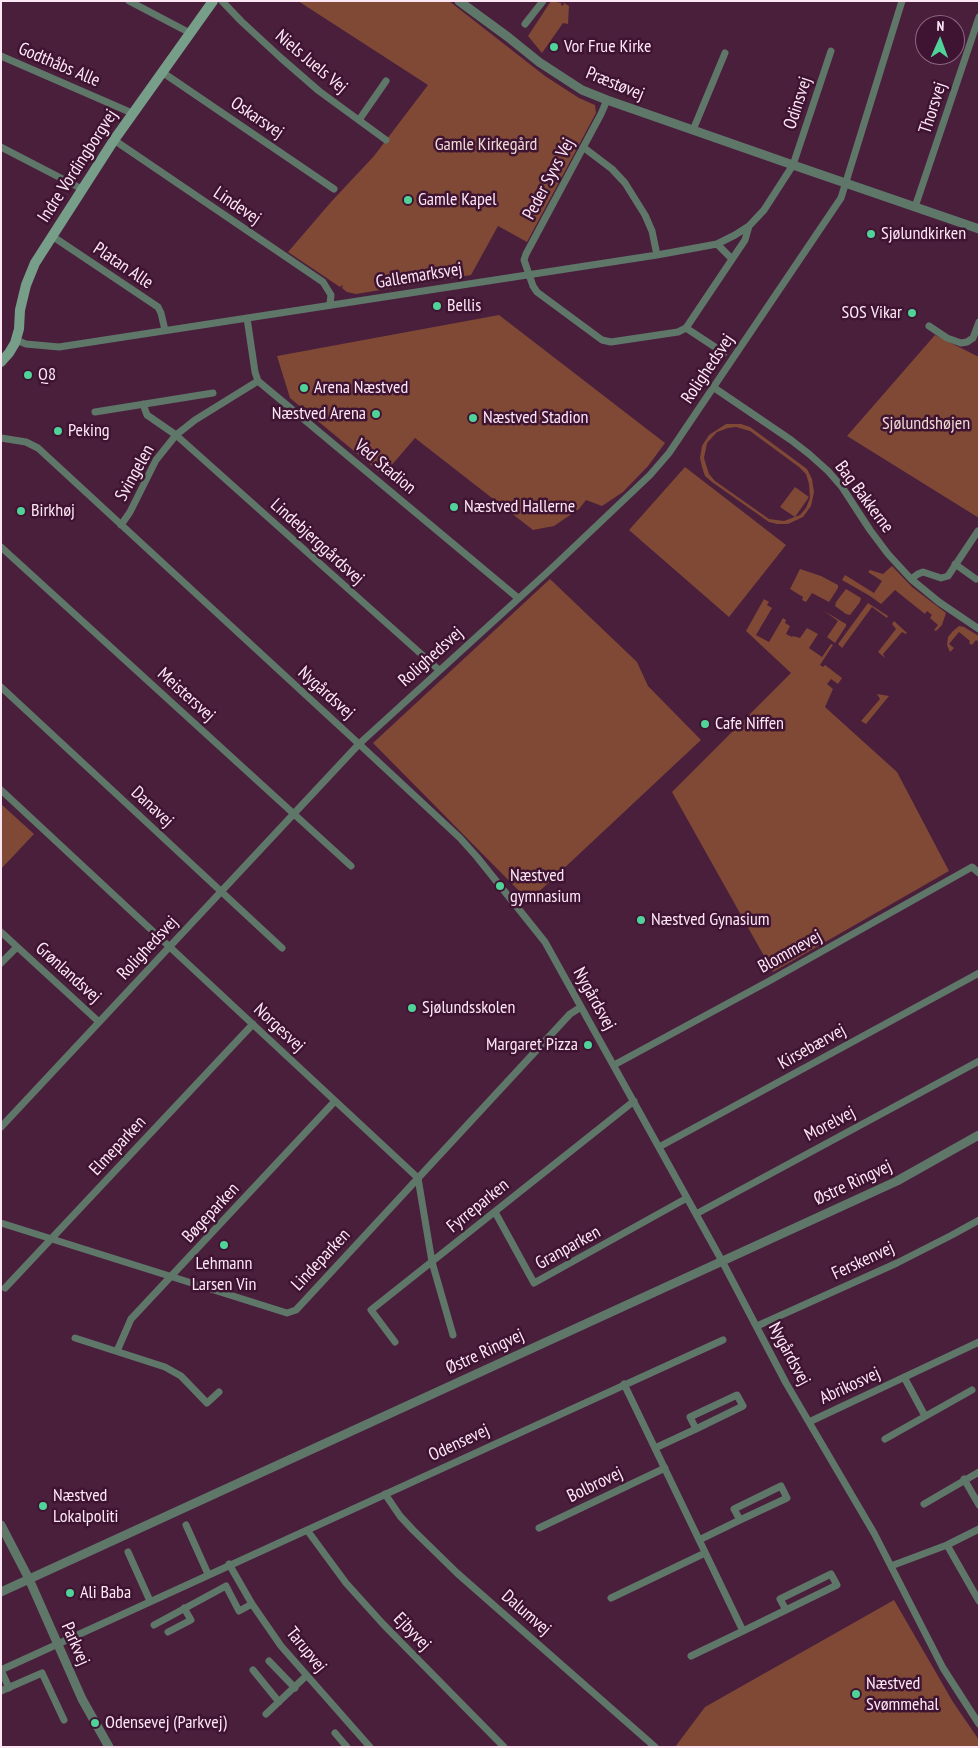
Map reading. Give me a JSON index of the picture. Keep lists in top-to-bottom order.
{
  "streets": {
    "main road": ["Indre Vordingborgvej"],
    "street": [
      "Niels Juels Vej",
      "Godthåbs Alle",
      "Præstøvej",
      "Odinsvej",
      "Thorsvej",
      "Oskarsvej",
      "Peder Syvs Vej",
      "Lindevej",
      "Platan Alle",
      "Gallemarksvej",
      "Rolighedsvej",
      "Ved Stadion",
      "Svingelen",
      "Bag Bakkerne",
      "Lindebjerggårdsvej",
      "Nygårdsvej",
      "Meistersvej",
      "Danavej",
      "Blommevej",
      "Grønlandsvej",
      "Norgesvej",
      "Kirsebærvej",
      "Morelvej",
      "Elmeparken",
      "Østre Ringvej",
      "Fyrreparken",
      "Bøgeparken",
      "Granparken",
      "Lindeparken",
      "Ferskenvej",
      "Abrikosvej",
      "Odensevej",
      "Bolbrovej",
      "Dalumvej",
      "Ejbyvej",
      "Parkvej",
      "Tarupvej"
    ]
  },
  "crossings": [
    ["Godthåbs Alle", "Indre Vordingborgvej"],
    ["Præstøvej", "Odinsvej"],
    ["Præstøvej", "Thorsvej"],
    ["Præstøvej", "Peder Syvs Vej"],
    ["Præstøvej", "Gallemarksvej"],
    ["Præstøvej", "Rolighedsvej"],
    ["Odinsvej", "Gallemarksvej"],
    ["Oskarsvej", "Indre Vordingborgvej"],
    ["Indre Vordingborgvej", "Lindevej"],
    ["Indre Vordingborgvej", "Platan Alle"],
    ["Indre Vordingborgvej", "Gallemarksvej"],
    ["Peder Syvs Vej", "Gallemarksvej"],
    ["Lindevej", "Gallemarksvej"],
    ["Platan Alle", "Gallemarksvej"],
    ["Rolighedsvej", "Ved Stadion"],
    ["Rolighedsvej", "Bag Bakkerne"],
    ["Rolighedsvej", "Lindebjerggårdsvej"],
    ["Rolighedsvej", "Nygårdsvej"],
    ["Rolighedsvej", "Meistersvej"],
    ["Rolighedsvej", "Danavej"],
    ["Rolighedsvej", "Grønlandsvej"],
    ["Rolighedsvej", "Norgesvej"],
    ["Ved Stadion", "Svingelen"],
    ["Svingelen", "Lindebjerggårdsvej"],
    ["Svingelen", "Nygårdsvej"],
    ["Nygårdsvej", "Blommevej"],
    ["Nygårdsvej", "Kirsebærvej"],
    ["Nygårdsvej", "Morelvej"],
    ["Nygårdsvej", "Østre Ringvej"],
    ["Nygårdsvej", "Fyrreparken"],
    ["Nygårdsvej", "Granparken"],
    ["Nygårdsvej", "Lindeparken"],
    ["Nygårdsvej", "Ferskenvej"],
    ["Nygårdsvej", "Abrikosvej"],
    ["Norgesvej", "Elmeparken"],
    ["Norgesvej", "Bøgeparken"],
    ["Norgesvej", "Lindeparken"],
    ["Elmeparken", "Lindeparken"],
    ["Østre Ringvej", "Parkvej"],
    ["Fyrreparken", "Granparken"],
    ["Bøgeparken", "Lindeparken"],
    ["Odensevej", "Dalumvej"],
    ["Odensevej", "Ejbyvej"],
    ["Odensevej", "Parkvej"],
    ["Odensevej", "Tarupvej"]
  ],
  "parks": ["Gamle Kirkegård", "Sjølundshøjen"],
  "places": [
    "Vor Frue Kirke",
    "Gamle Kapel",
    "Sjølundkirken",
    "Bellis",
    "SOS Vikar",
    "Q8",
    "Arena Næstved",
    "Næstved Arena",
    "Næstved Stadion",
    "Peking",
    "Næstved Hallerne",
    "Birkhøj",
    "Cafe Niffen",
    "Næstved gymnasium",
    "Næstved Gynasium",
    "Sjølundsskolen",
    "Margaret Pizza",
    "Lehmann Larsen Vin",
    "Næstved Lokalpoliti",
    "Ali Baba",
    "Næstved Svømmehal",
    "Odensevej (Parkvej)"
  ],
  "north": "top"
}
